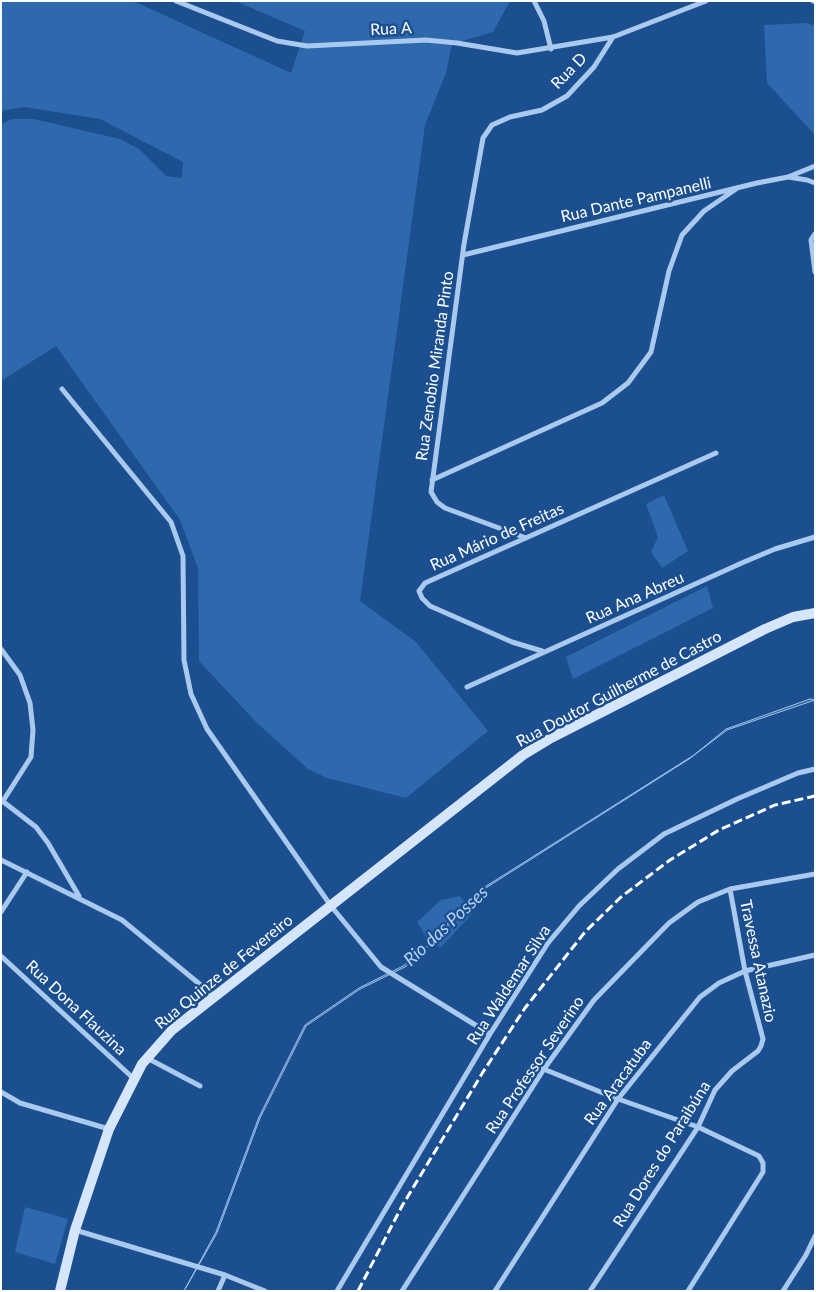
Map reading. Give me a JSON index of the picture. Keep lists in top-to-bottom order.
{
  "streets": {
    "main road": ["Rua Doutor Guilherme de Castro", "Rua Quinze de Fevereiro"],
    "street": [
      "Rua A",
      "Rua D",
      "Rua Dante Pampanelli",
      "Rua Zenobio Miranda Pinto",
      "Rua Mário de Freitas",
      "Rua Ana Abreu",
      "Travessa Atanazio",
      "Rua Waldemar Silva",
      "Rua Dona Flauzina",
      "Rua Professor Severino",
      "Rua Aracatuba",
      "Rua Dores do Paraibúna"
    ]
  },
  "crossings": [
    ["Rua A", "Rua D"],
    ["Rua D", "Rua Zenobio Miranda Pinto"],
    ["Rua Dante Pampanelli", "Rua Zenobio Miranda Pinto"],
    ["Rua Zenobio Miranda Pinto", "Rua Mário de Freitas"],
    ["Rua Mário de Freitas", "Rua Ana Abreu"],
    ["Rua Doutor Guilherme de Castro", "Rua Quinze de Fevereiro"],
    ["Travessa Atanazio", "Rua Professor Severino"],
    ["Travessa Atanazio", "Rua Aracatuba"],
    ["Travessa Atanazio", "Rua Dores do Paraibúna"],
    ["Rua Quinze de Fevereiro", "Rua Dona Flauzina"]
  ],
  "water": ["Rio das Posses"]
}
